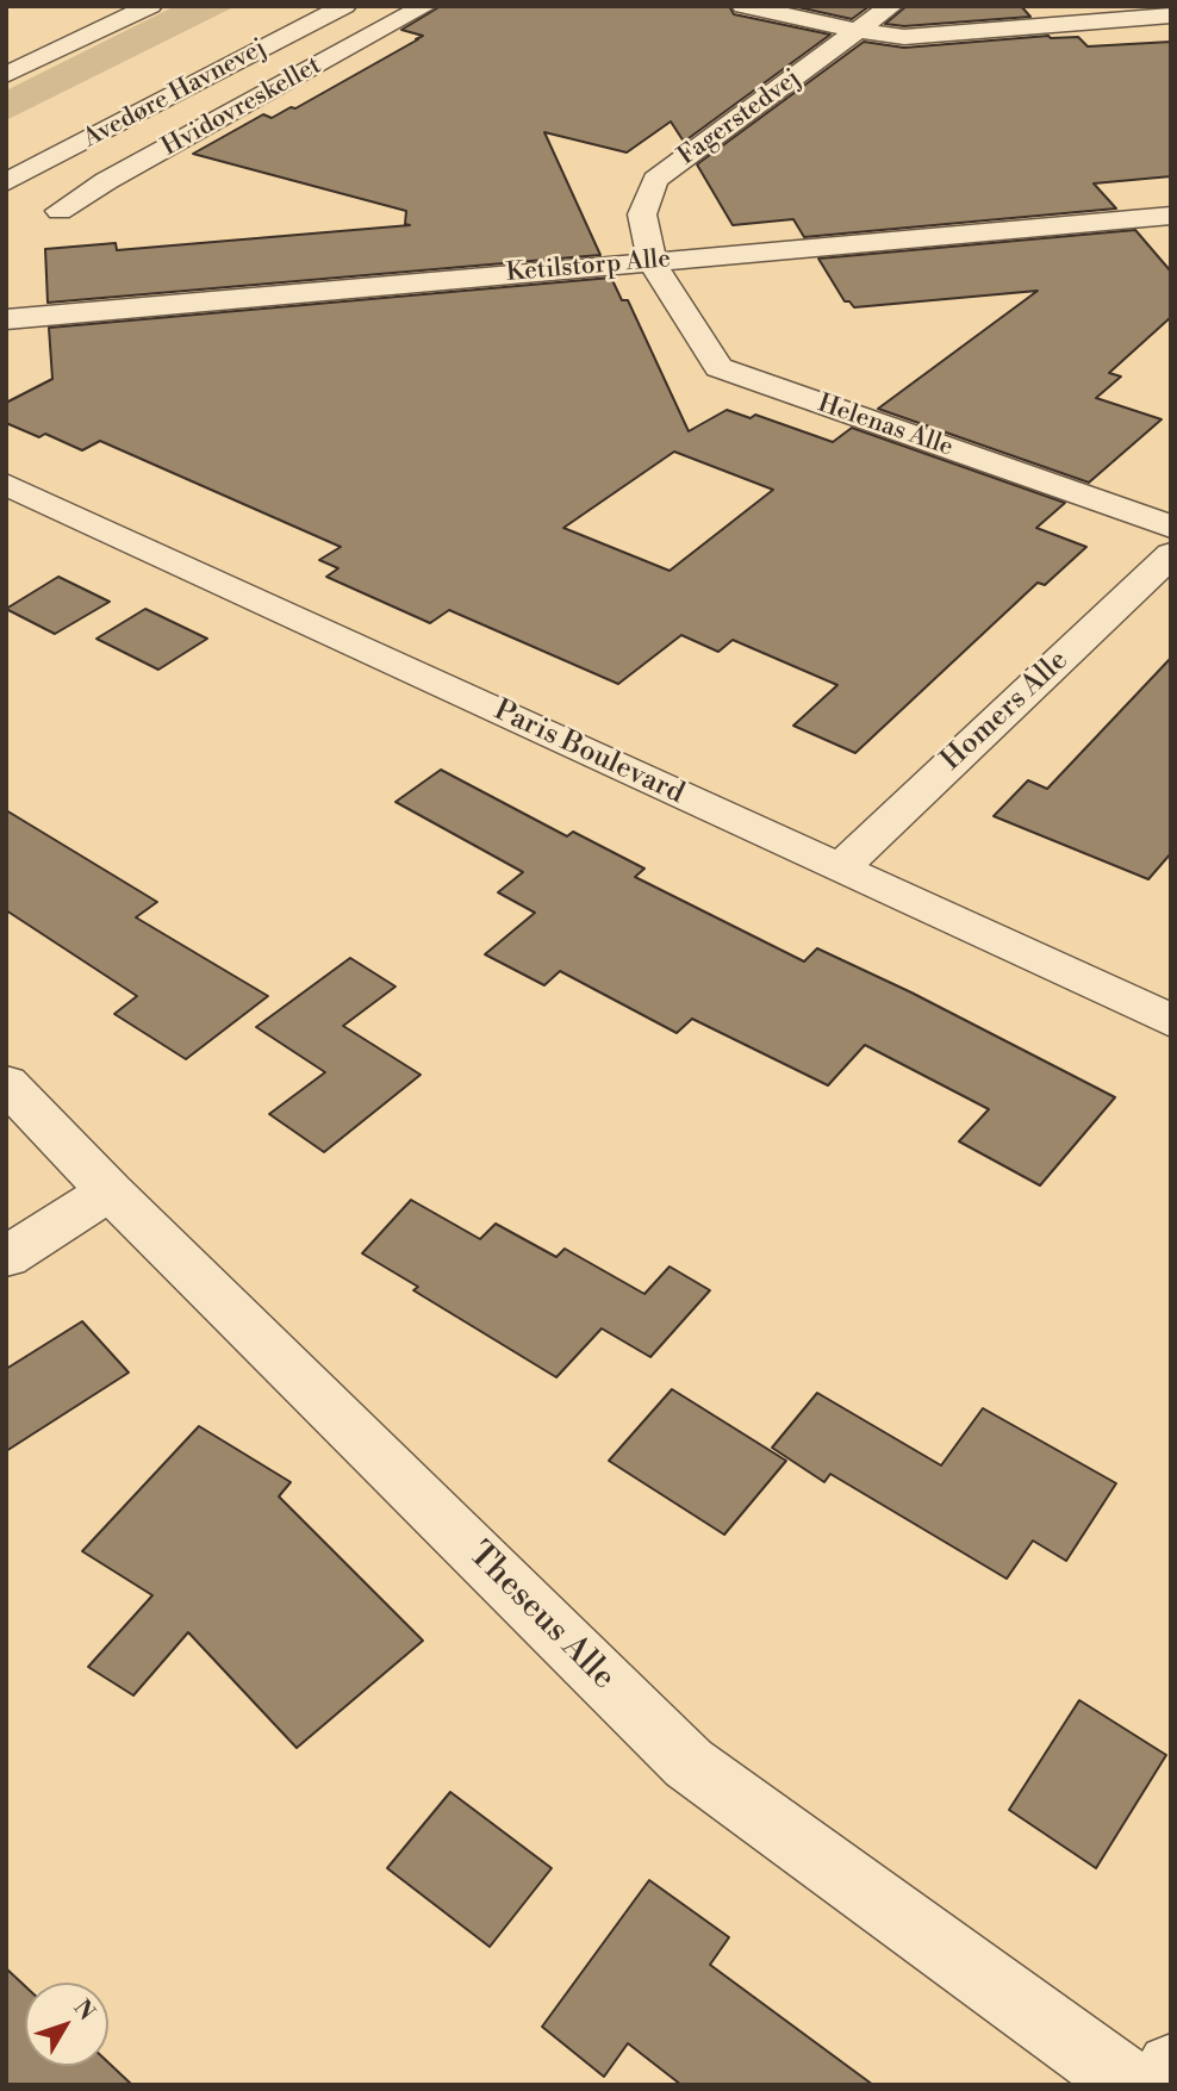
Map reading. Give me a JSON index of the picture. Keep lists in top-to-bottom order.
{
  "streets": {
    "street": [
      "Avedøre Havnevej",
      "Hvidovreskellet",
      "Fagerstedvej",
      "Ketilstorp Alle",
      "Helenas Alle",
      "Homers Alle",
      "Paris Boulevard",
      "Theseus Alle"
    ]
  },
  "crossings": [
    ["Fagerstedvej", "Ketilstorp Alle"],
    ["Fagerstedvej", "Helenas Alle"],
    ["Ketilstorp Alle", "Helenas Alle"],
    ["Homers Alle", "Paris Boulevard"]
  ],
  "north": "top right"
}
